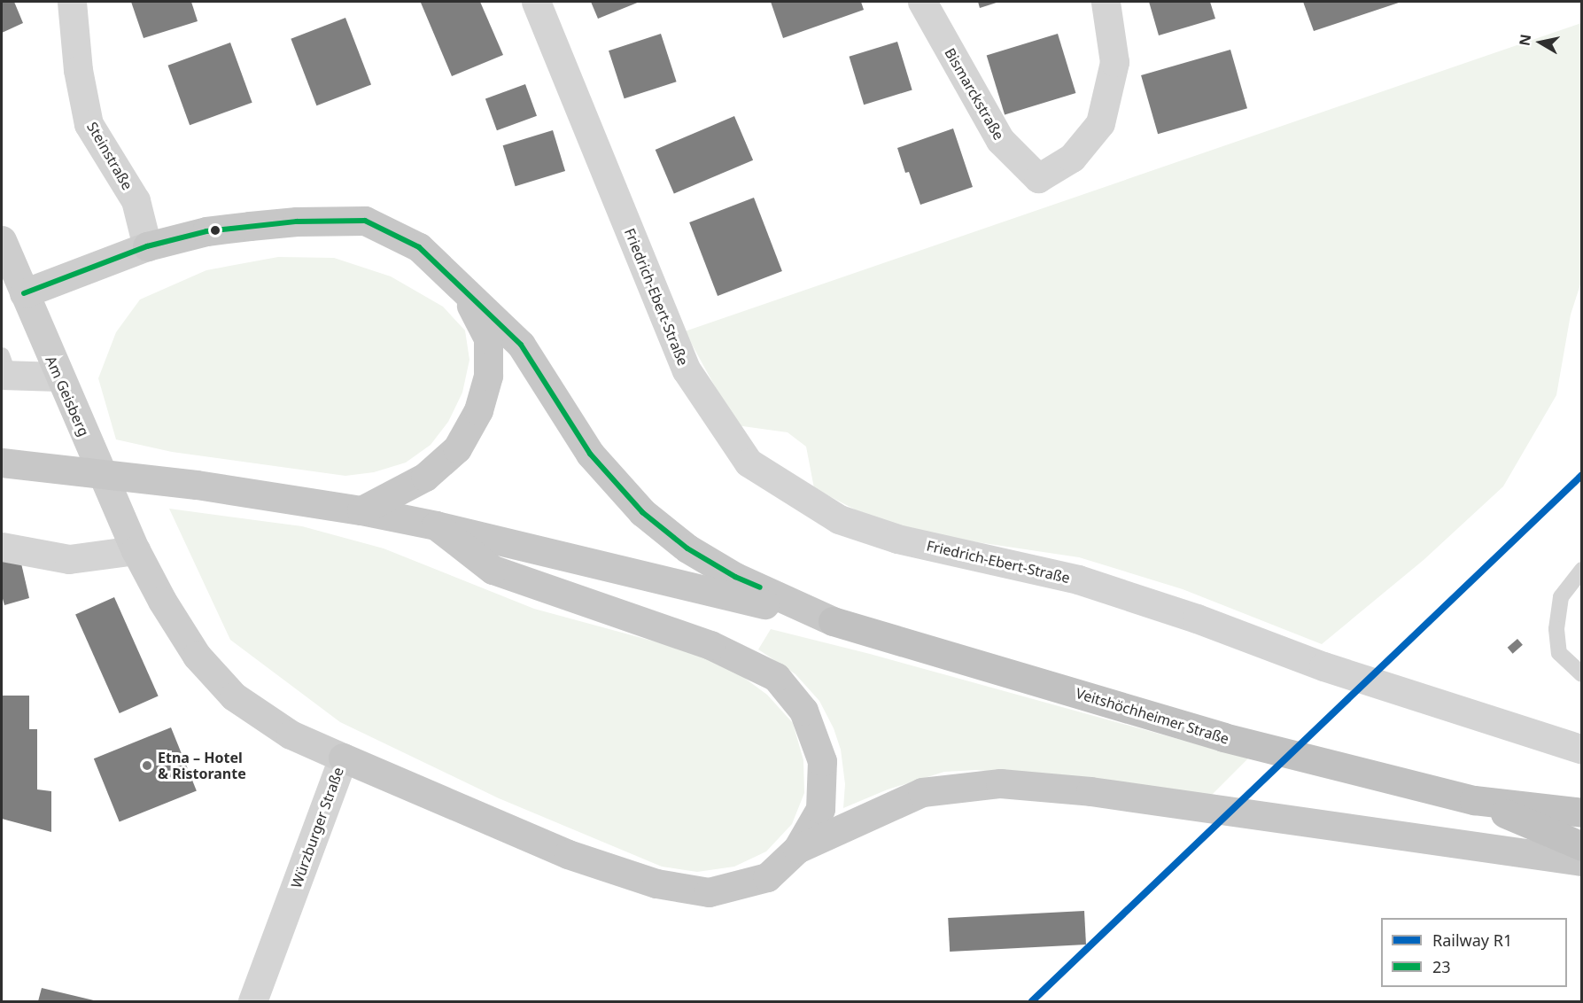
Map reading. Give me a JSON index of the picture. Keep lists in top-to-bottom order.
{
  "streets": {
    "highway": ["Veitshöchheimer Straße"],
    "street": [
      "Bismarckstraße",
      "Steinstraße",
      "Friedrich-Ebert-Straße",
      "Am Geisberg",
      "Würzburger Straße"
    ]
  },
  "crossings": [
    ["Am Geisberg", "Würzburger Straße"]
  ],
  "places": ["Etna – Hotel & Ristorante"],
  "lines": ["transit line 23", "rail line R1"],
  "legend": ["Railway R1", "23"],
  "north": "left"
}
